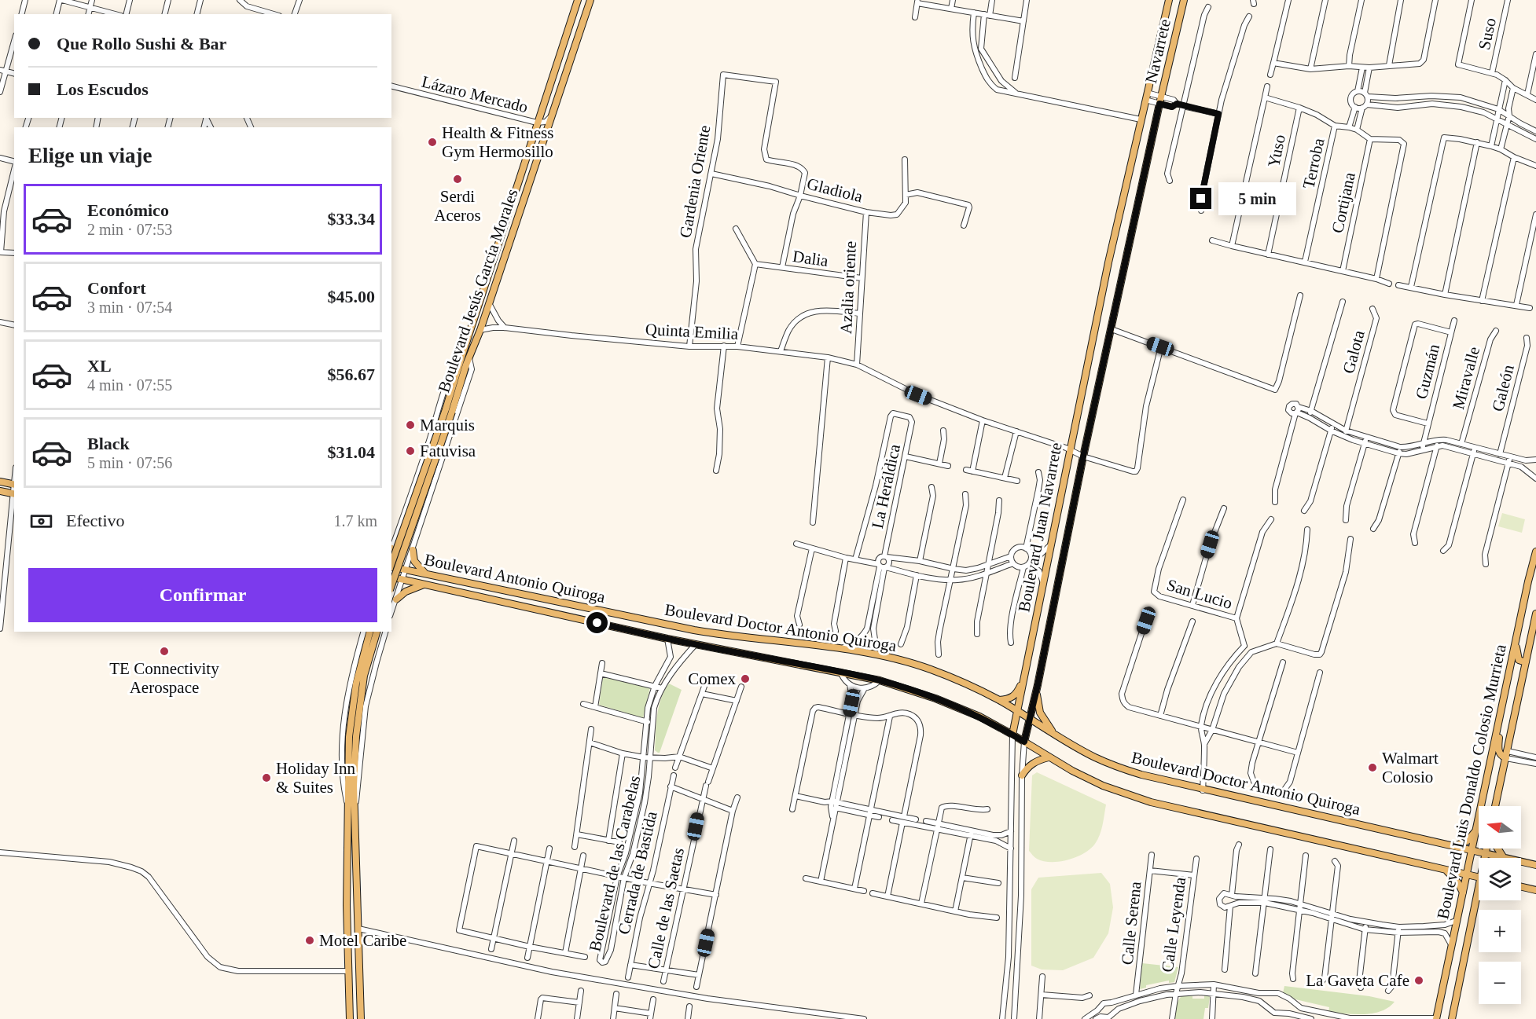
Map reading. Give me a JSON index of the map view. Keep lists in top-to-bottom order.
{
  "streets": {
    "main road": [
      "Navarrete",
      "Boulevard Jesús García Morales",
      "Boulevard Juan Navarrete",
      "Boulevard Antonio Quiroga",
      "Boulevard Doctor Antonio Quiroga",
      "Boulevard Luis Donaldo Colosio Murrieta"
    ],
    "street": [
      "Suso",
      "Lázaro Mercado",
      "Yuso",
      "Terroba",
      "Gardenia Oriente",
      "Gladiola",
      "Cortijana",
      "Dalia",
      "Azalia oriente",
      "Quinta Emilia",
      "Galota",
      "Guzmán",
      "Miravalle",
      "Galeón",
      "La Heráldica",
      "San Lucio",
      "Boulevard de las Carabelas",
      "Cerrada de Bastida",
      "Calle de las Saetas",
      "Calle Serena",
      "Calle Leyenda"
    ]
  },
  "crossings": [
    ["Navarrete", "Boulevard Juan Navarrete"],
    ["Lázaro Mercado", "Boulevard Jesús García Morales"],
    ["Gardenia Oriente", "Gladiola"],
    ["Gardenia Oriente", "Quinta Emilia"],
    ["Gladiola", "Azalia oriente"],
    ["Dalia", "Azalia oriente"],
    ["Azalia oriente", "Quinta Emilia"],
    ["Boulevard Jesús García Morales", "Quinta Emilia"],
    ["Quinta Emilia", "Boulevard Juan Navarrete"],
    ["Boulevard Juan Navarrete", "Boulevard Doctor Antonio Quiroga"],
    ["Boulevard Antonio Quiroga", "Boulevard Doctor Antonio Quiroga"],
    ["Boulevard Doctor Antonio Quiroga", "Boulevard Luis Donaldo Colosio Murrieta"],
    ["Boulevard Doctor Antonio Quiroga", "Boulevard de las Carabelas"]
  ],
  "places": [
    "Health & Fitness Gym Hermosillo",
    "Serdi Aceros",
    "Marquis",
    "Fatuvisa",
    "TE Connectivity Aerospace",
    "Comex",
    "Walmart Colosio",
    "Holiday Inn & Suites",
    "Motel Caribe",
    "La Gaveta Cafe"
  ],
  "north": "left",
  "page": {
    "banner": ["Que Rollo Sushi & Bar", "Los Escudos"],
    "heading": "Elige un viaje",
    "bubble": "5 min",
    "list": [
      {
        "name": "Económico",
        "note": "2 min · 07:53",
        "value": "$33.34"
      },
      {
        "name": "Confort",
        "note": "3 min · 07:54",
        "value": "$45.00"
      },
      {
        "name": "XL",
        "note": "4 min · 07:55",
        "value": "$56.67"
      },
      {
        "name": "Black",
        "note": "5 min · 07:56",
        "value": "$31.04"
      }
    ],
    "pay": ["Efectivo", "1.7 km"],
    "buttons": "Confirmar",
    "map_buttons": ["+", "−"]
  }
}
